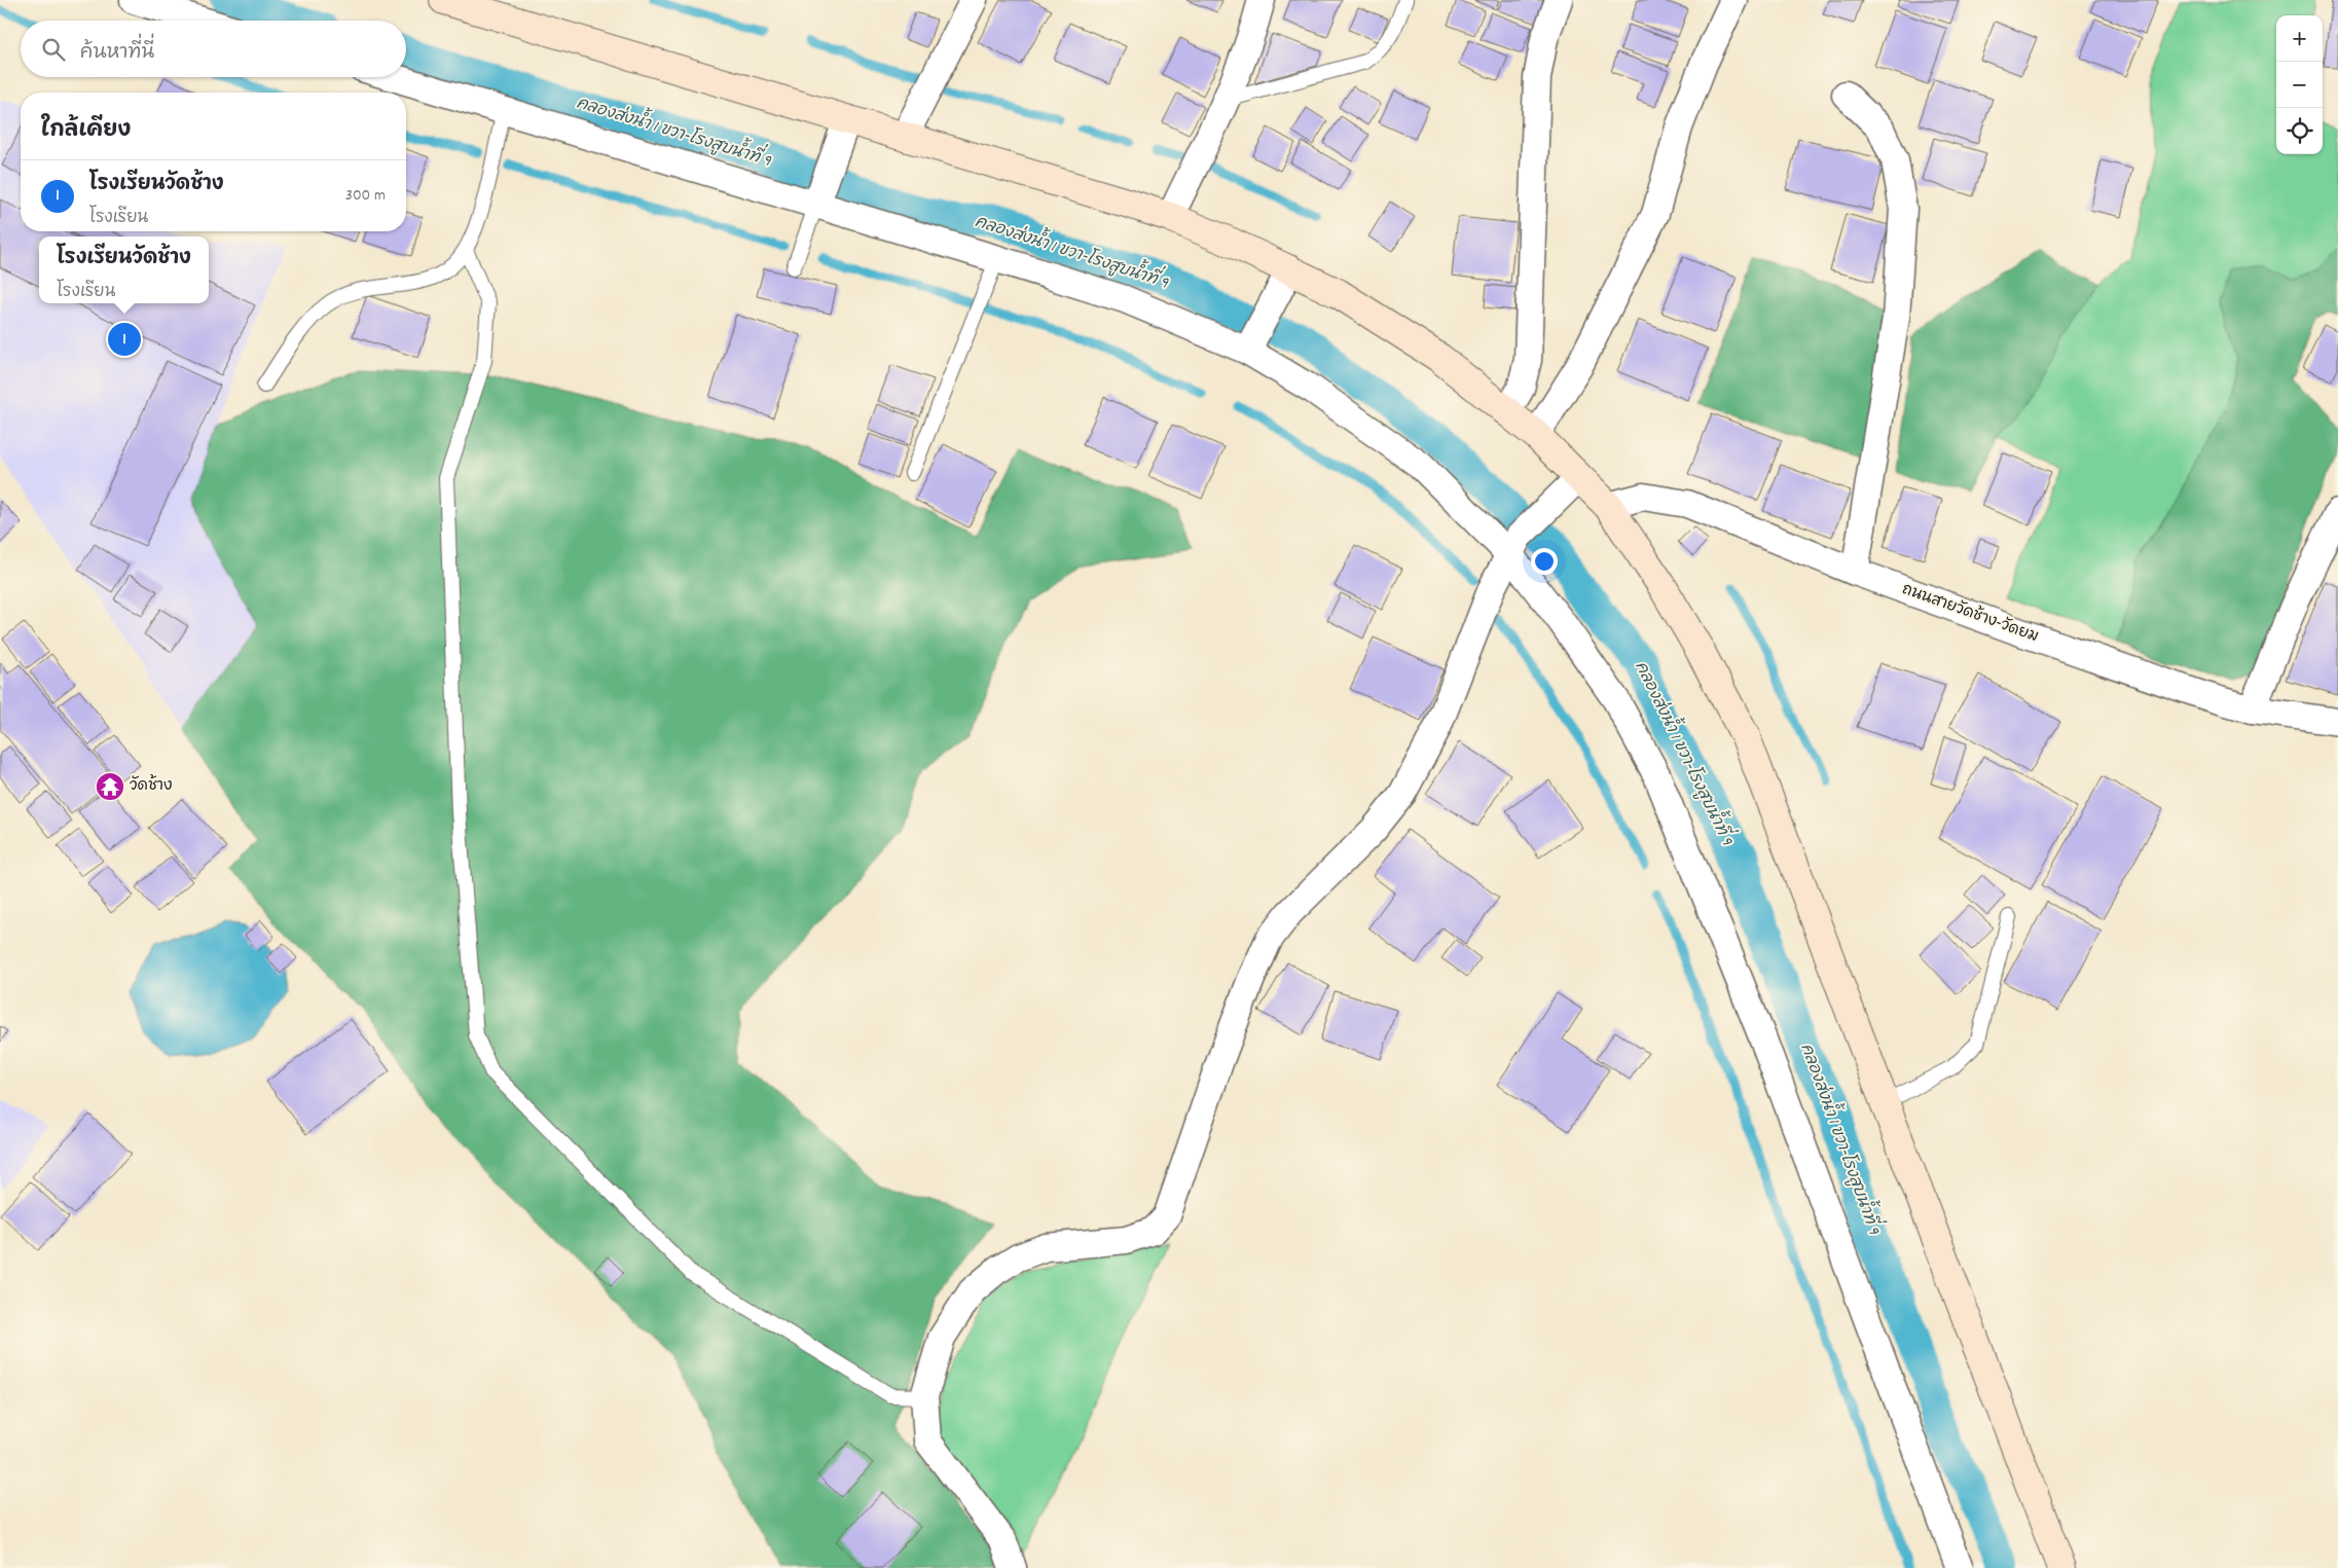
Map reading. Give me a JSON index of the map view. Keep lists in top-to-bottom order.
{
  "streets": {
    "street": ["ถนนสายวัดช้าง-วัดยม"]
  },
  "water": ["คลองส่งน้ำ 1 ขวา-โรงสูบน้ำที่ 9"],
  "places": {
    "temple": ["วัดช้าง"]
  },
  "page": {
    "map_buttons": ["+", "−"],
    "search": "ค้นหาที่นี่",
    "heading": "ใกล้เคียง",
    "list": [
      {
        "mark": "1",
        "name": "โรงเรียนวัดช้าง",
        "note": "โรงเรียน",
        "value": "300 m"
      }
    ],
    "popup": ["โรงเรียนวัดช้าง", "โรงเรียน"],
    "pins": "1"
  }
}
